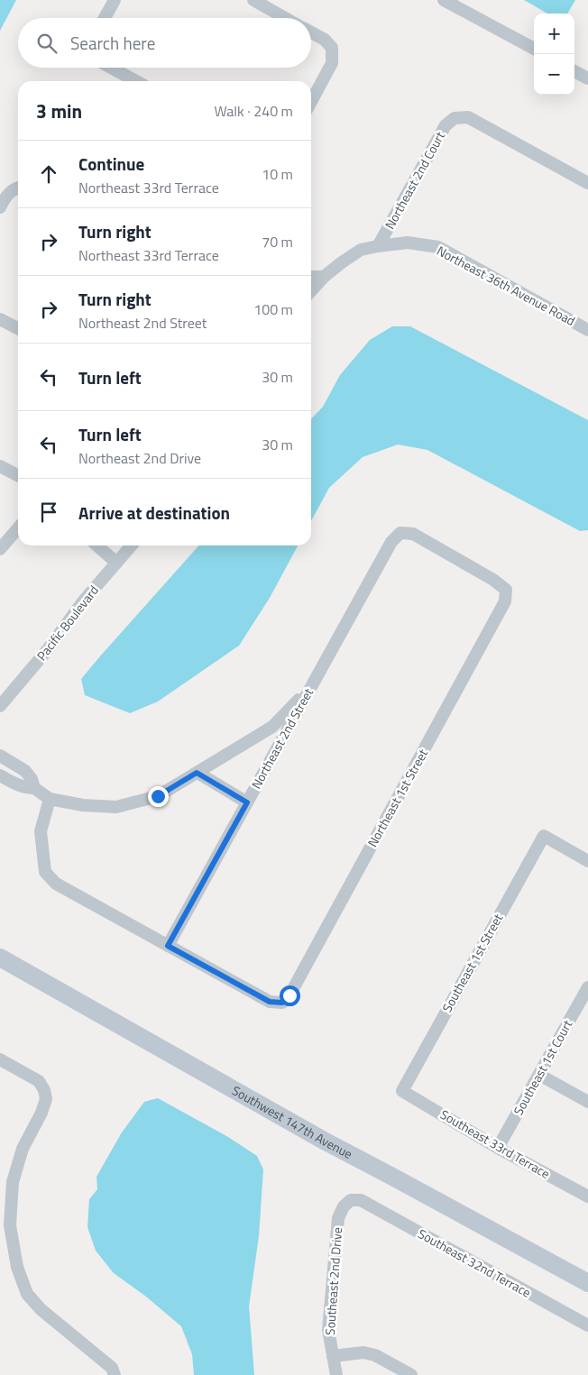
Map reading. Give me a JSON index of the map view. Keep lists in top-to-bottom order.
{
  "streets": {
    "street": [
      "Northeast 2nd Court",
      "Northeast 36th Avenue Road",
      "Pacific Boulevard",
      "Northeast 2nd Street",
      "Northeast 1st Street",
      "Southeast 1st Street",
      "Southeast 1st Court",
      "Southwest 147th Avenue",
      "Southeast 33rd Terrace",
      "Southeast 32nd Terrace",
      "Southeast 2nd Drive"
    ]
  },
  "crossings": [
    ["Northeast 2nd Court", "Northeast 36th Avenue Road"],
    ["Northeast 2nd Street", "Northeast 1st Street"],
    ["Southeast 1st Street", "Southeast 33rd Terrace"],
    ["Southeast 1st Court", "Southeast 33rd Terrace"],
    ["Southeast 32nd Terrace", "Southeast 2nd Drive"]
  ],
  "page": {
    "map_buttons": ["+", "−"],
    "search": "Search here",
    "heading": ["3 min", "Walk · 240 m"],
    "list": [
      ["Continue", "Northeast 33rd Terrace", "10 m"],
      ["Turn right", "Northeast 33rd Terrace", "70 m"],
      ["Turn right", "Northeast 2nd Street", "100 m"],
      ["Turn left", "30 m"],
      ["Turn left", "Northeast 2nd Drive", "30 m"],
      "Arrive at destination"
    ]
  }
}
